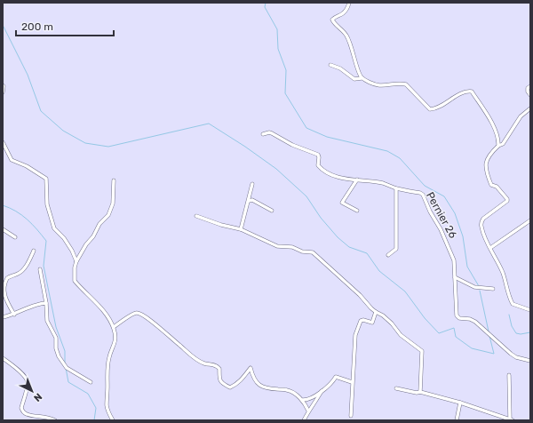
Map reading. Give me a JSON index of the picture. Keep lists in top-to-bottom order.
{
  "streets": {
    "street": ["Pernier 26"]
  },
  "scale_bar": "200 m",
  "north": "bottom right"
}
